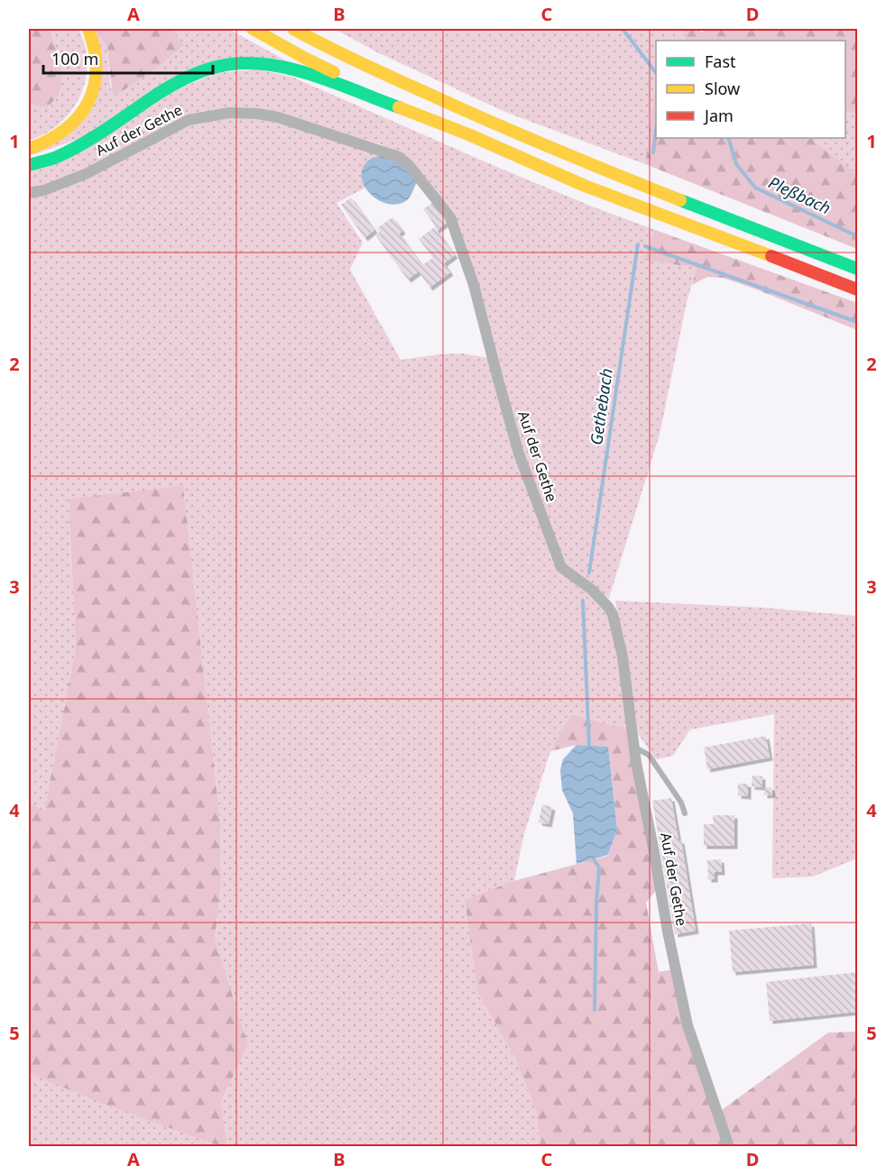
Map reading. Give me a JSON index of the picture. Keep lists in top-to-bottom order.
{
  "streets": {
    "street": ["Auf der Gethe"]
  },
  "water": ["Pleßbach", "Gethebach"],
  "legend": ["Fast", "Slow", "Jam"],
  "scale_bar": "100 m",
  "grid": {
    "columns": [
      "A",
      "B",
      "C",
      "D"
    ],
    "rows": [
      "1",
      "2",
      "3",
      "4",
      "5"
    ]
  }
}
